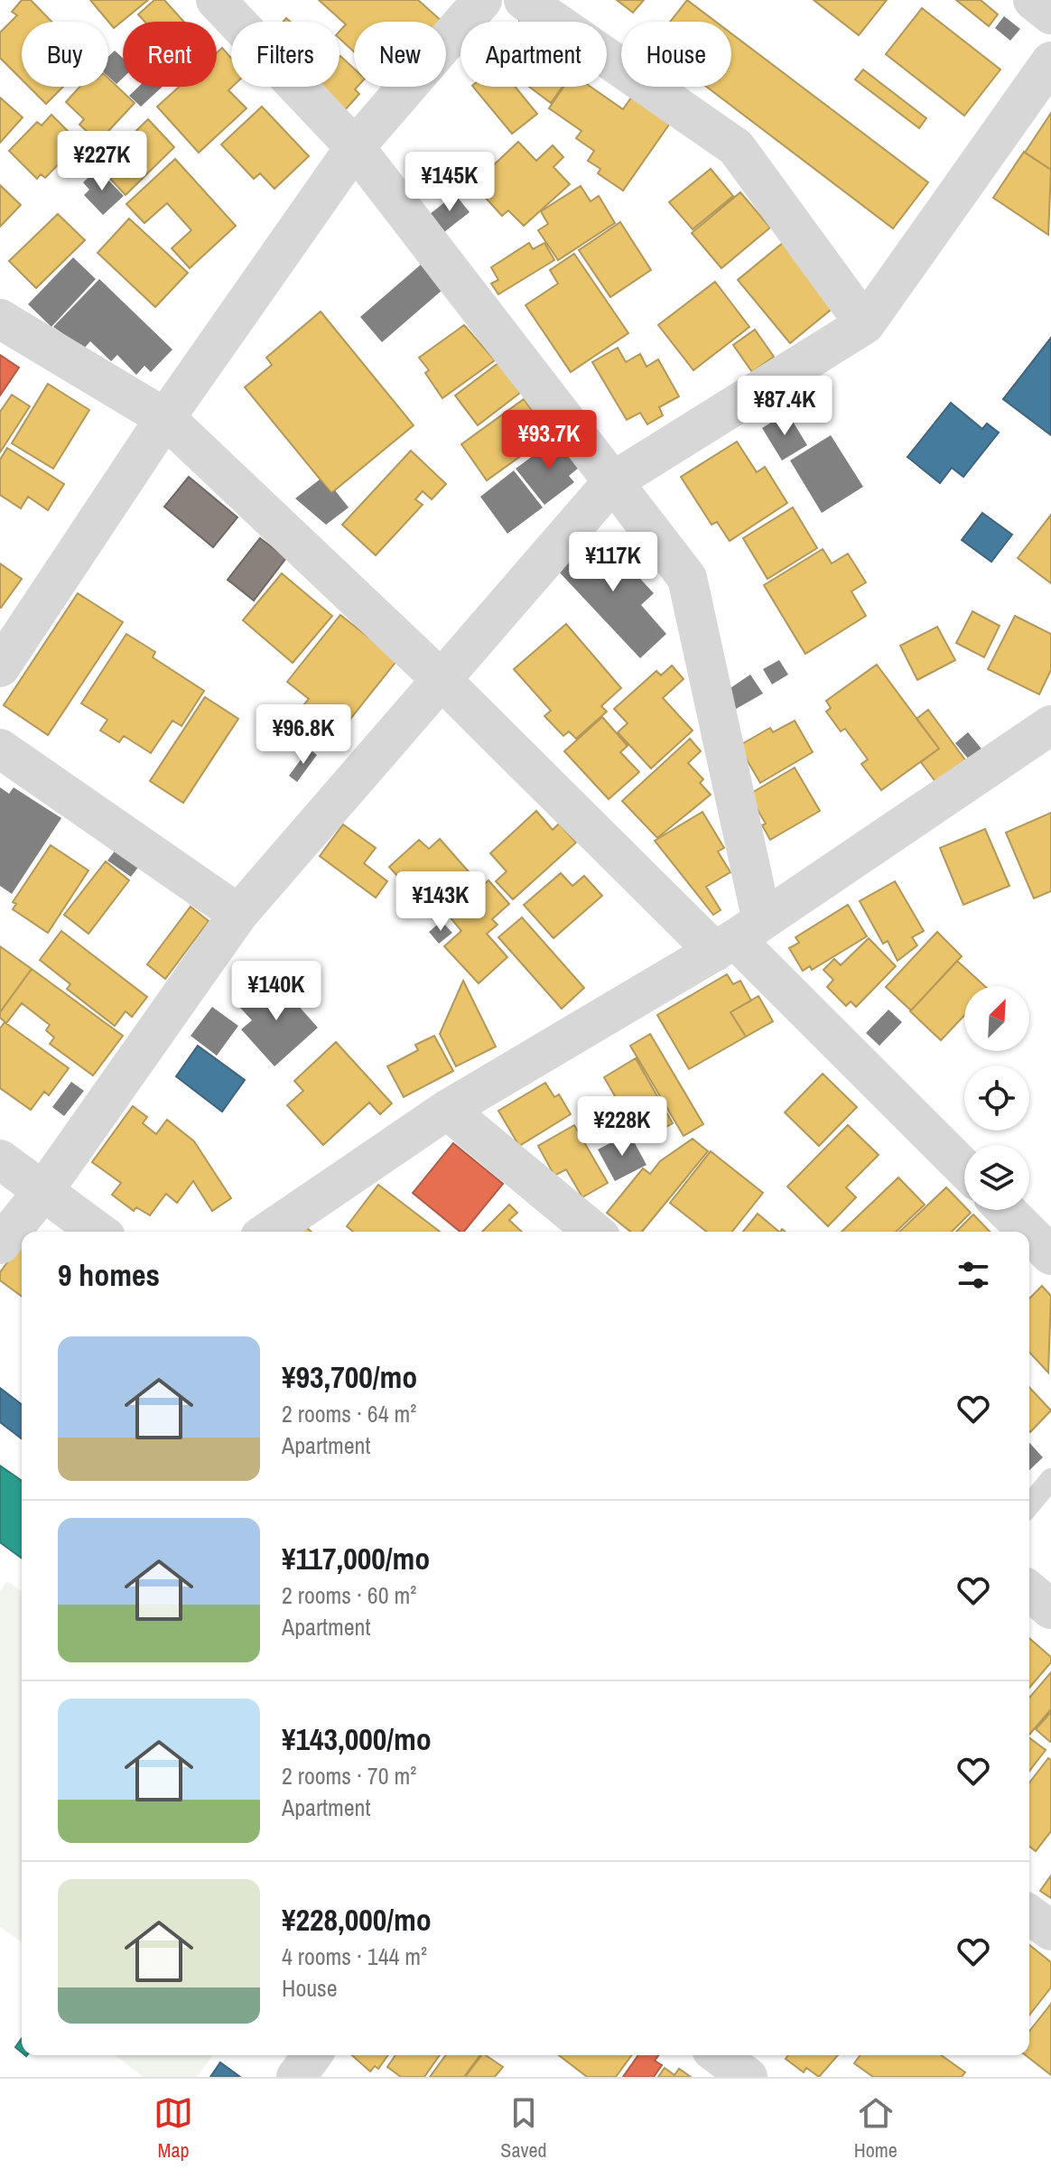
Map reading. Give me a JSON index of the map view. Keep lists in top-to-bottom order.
{
  "north": "top right",
  "page": {
    "chip": [
      "Buy",
      "Rent",
      "Filters",
      "New",
      "Apartment",
      "House"
    ],
    "price": [
      "¥227K",
      "¥145K",
      "¥87.4K",
      "¥93.7K",
      "¥117K",
      "¥96.8K",
      "¥143K",
      "¥140K",
      "¥228K"
    ],
    "heading": "9 homes",
    "list": [
      {
        "name": "¥93,700/mo",
        "note": "2 rooms · 64 m² · Apartment"
      },
      {
        "name": "¥117,000/mo",
        "note": "2 rooms · 60 m² · Apartment"
      },
      {
        "name": "¥143,000/mo",
        "note": "2 rooms · 70 m² · Apartment"
      },
      {
        "name": "¥228,000/mo",
        "note": "4 rooms · 144 m² · House"
      }
    ],
    "tabs": ["Map", "Saved", "Home"]
  }
}
